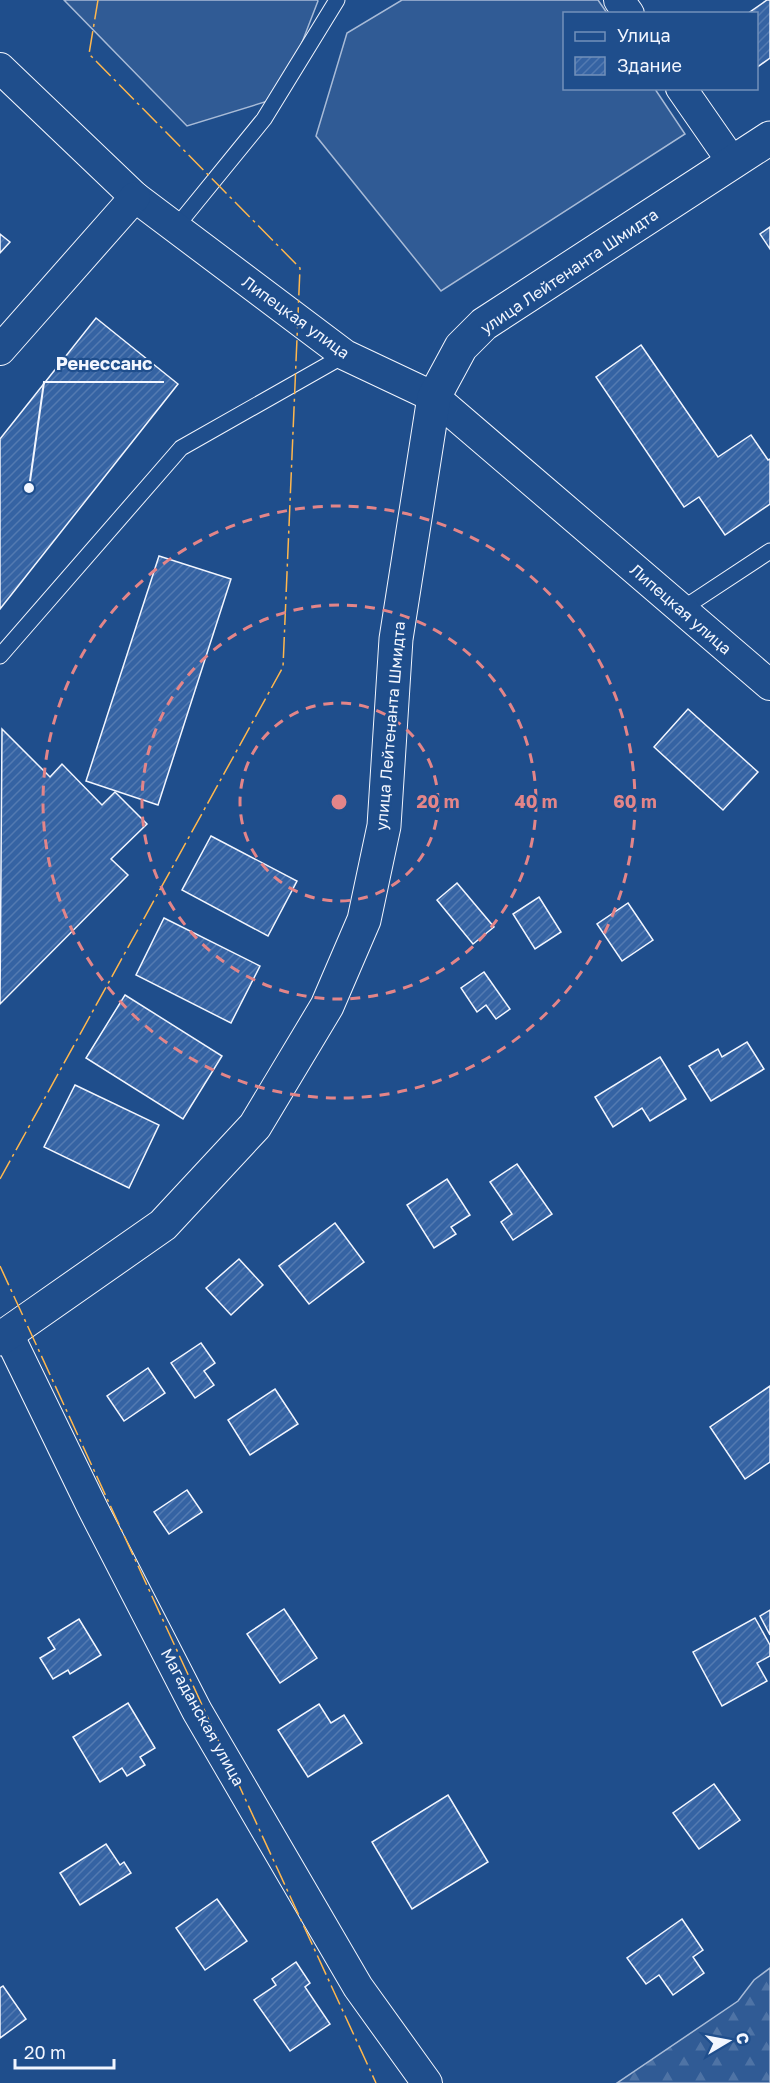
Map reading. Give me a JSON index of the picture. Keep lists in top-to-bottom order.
{
  "streets": {
    "street": ["улица Лейтенанта Шмидта", "Липецкая улица", "Магаданская улица"]
  },
  "crossings": [
    ["улица Лейтенанта Шмидта", "Липецкая улица"],
    ["улица Лейтенанта Шмидта", "Магаданская улица"]
  ],
  "places": ["Ренессанс"],
  "legend": ["Улица", "Здание"],
  "scale_bar": "20 m",
  "north": "right",
  "rings": ["20 m", "40 m", "60 m"]
}
